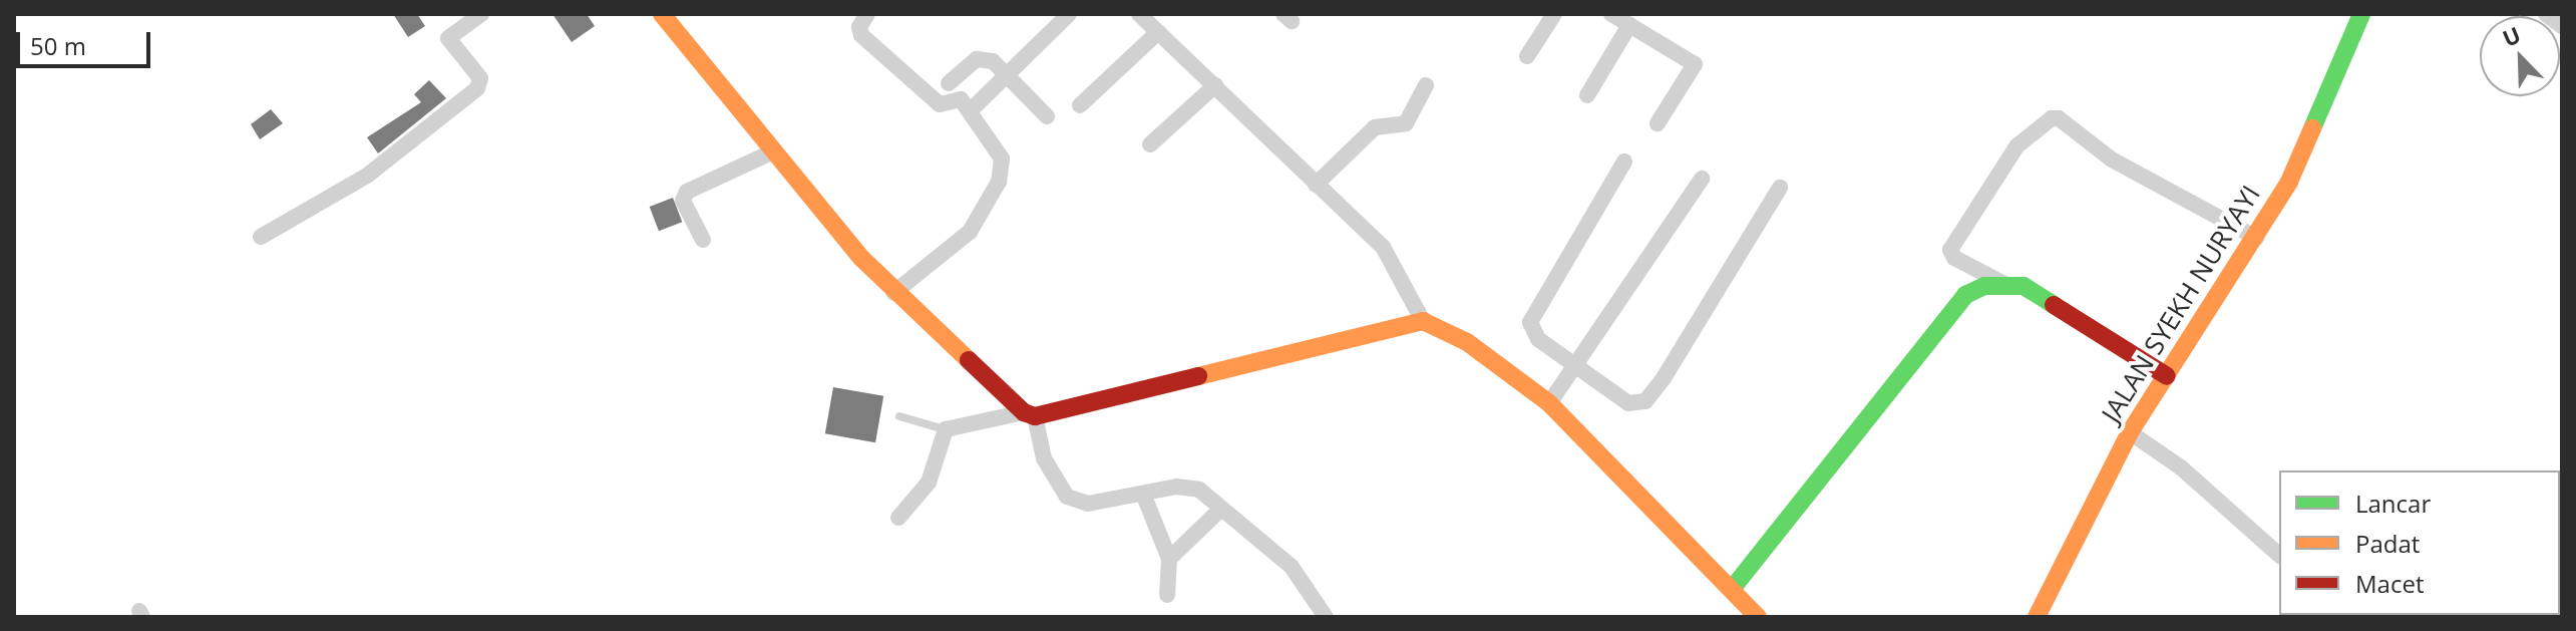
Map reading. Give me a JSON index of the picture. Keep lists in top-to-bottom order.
{
  "streets": {
    "street": ["JALAN SYEKH NURYAYI"]
  },
  "legend": ["Lancar", "Padat", "Macet"],
  "scale_bar": "50 m",
  "north": "top left"
}
